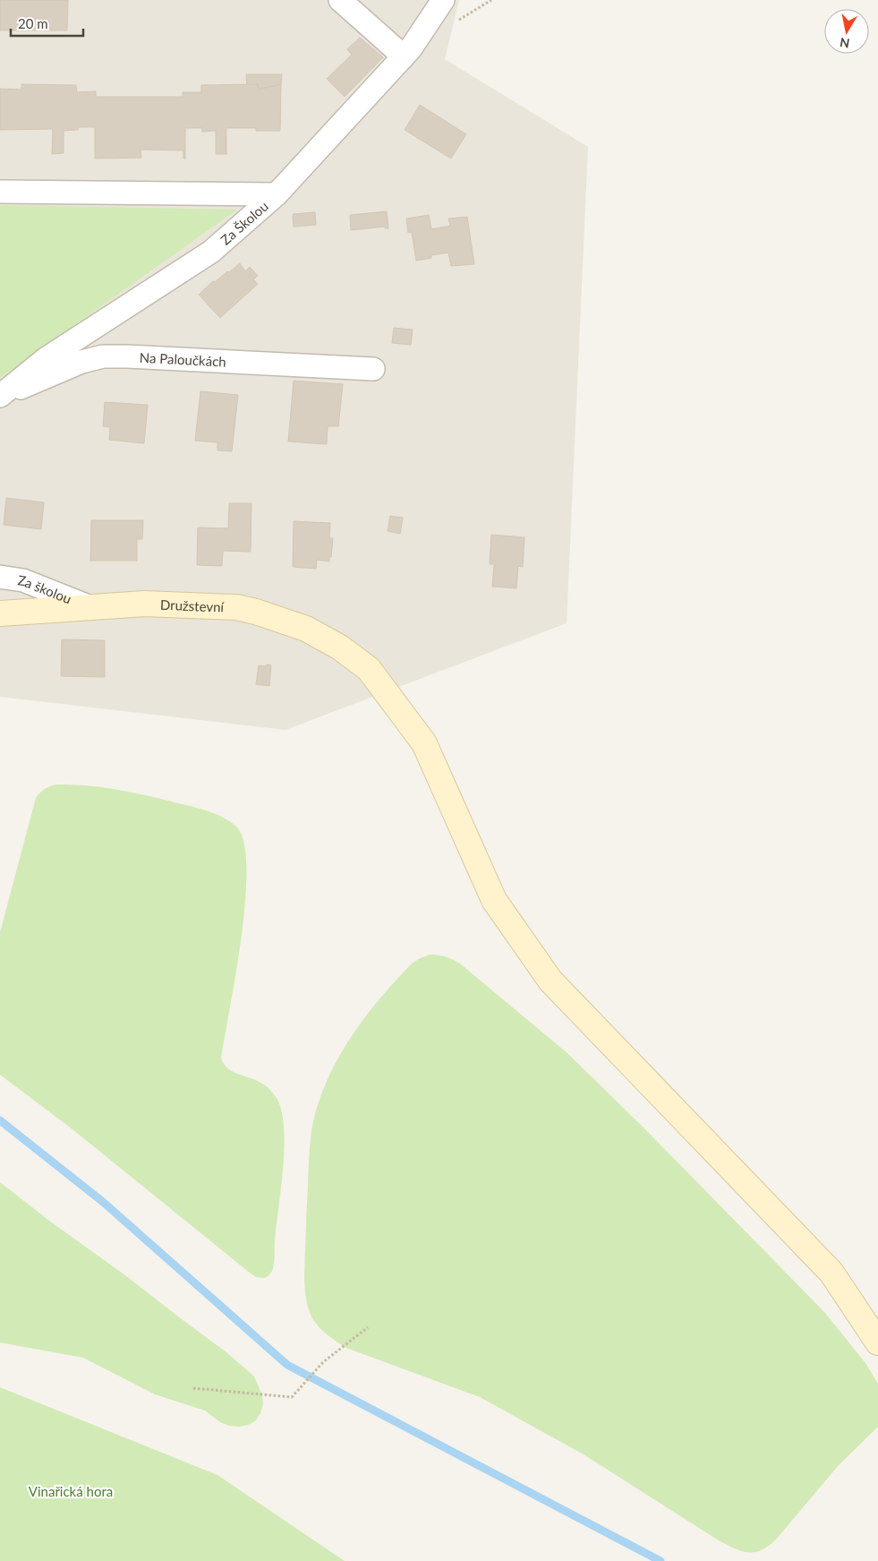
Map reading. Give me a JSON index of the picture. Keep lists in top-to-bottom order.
{
  "streets": {
    "main road": ["Družstevní"],
    "street": ["Za Školou", "Na Paloučkách", "Za školou"]
  },
  "crossings": [
    ["Za Školou", "Na Paloučkách"],
    ["Za školou", "Družstevní"]
  ],
  "parks": ["Vinařická hora"],
  "scale_bar": "20 m",
  "north": "bottom"
}
